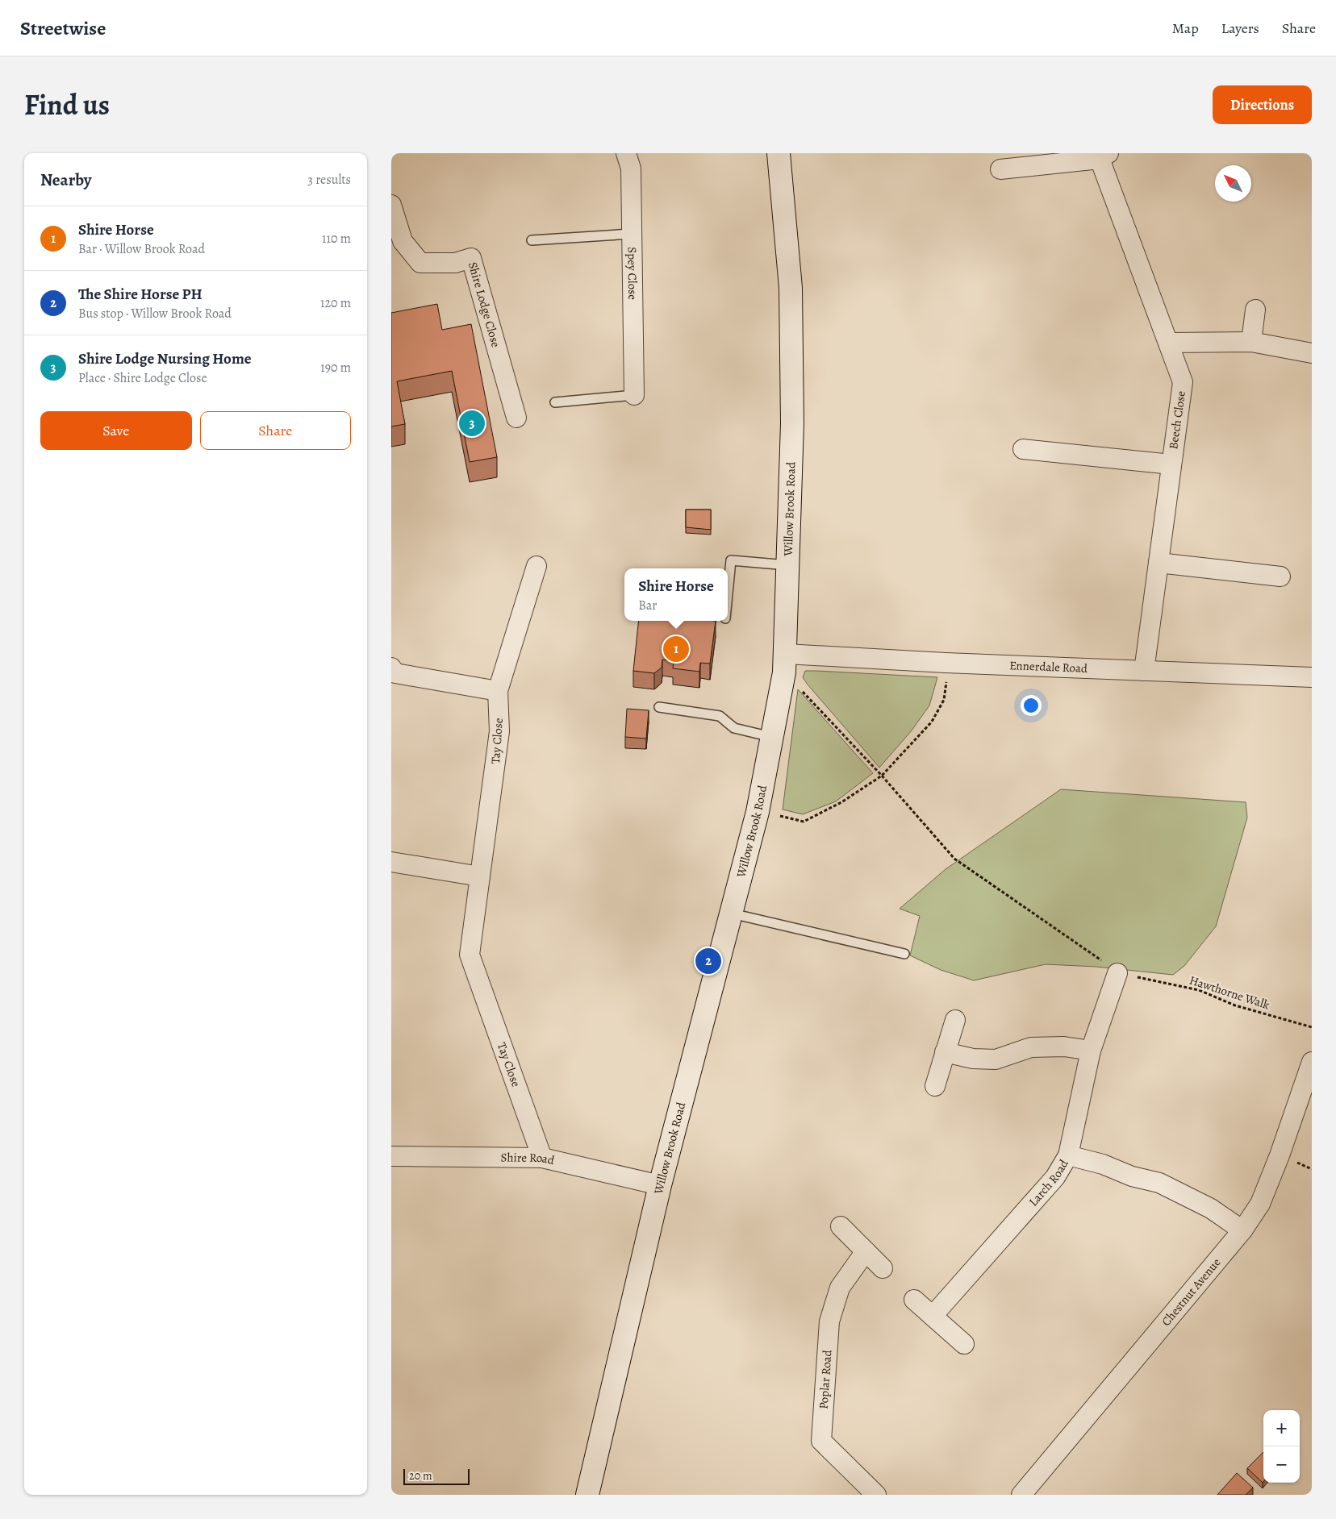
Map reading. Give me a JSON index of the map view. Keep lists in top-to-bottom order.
{
  "streets": {
    "street": [
      "Spey Close",
      "Shire Lodge Close",
      "Beech Close",
      "Willow Brook Road",
      "Ennerdale Road",
      "Tay Close",
      "Shire Road",
      "Larch Road",
      "Chestnut Avenue",
      "Poplar Road"
    ],
    "path": ["Hawthorne Walk"]
  },
  "crossings": [
    ["Beech Close", "Ennerdale Road"],
    ["Willow Brook Road", "Ennerdale Road"],
    ["Willow Brook Road", "Shire Road"],
    ["Tay Close", "Shire Road"],
    ["Larch Road", "Chestnut Avenue"]
  ],
  "scale_bar": "20 m",
  "north": "top left",
  "page": {
    "header": "Streetwise",
    "nav": ["Map", "Layers", "Share"],
    "title": "Find us",
    "buttons": [
      "Directions",
      ["Save", "Share"]
    ],
    "heading": ["Nearby", "3 results"],
    "list": [
      {
        "mark": "1",
        "name": "Shire Horse",
        "note": "Bar · Willow Brook Road",
        "value": "110 m"
      },
      {
        "mark": "2",
        "name": "The Shire Horse PH",
        "note": "Bus stop · Willow Brook Road",
        "value": "120 m"
      },
      {
        "mark": "3",
        "name": "Shire Lodge Nursing Home",
        "note": "Place · Shire Lodge Close",
        "value": "190 m"
      }
    ],
    "pins": ["3", "1", "2"],
    "popup": ["Shire Horse", "Bar"],
    "map_buttons": ["+", "−"],
    "scale": "20 m"
  }
}
